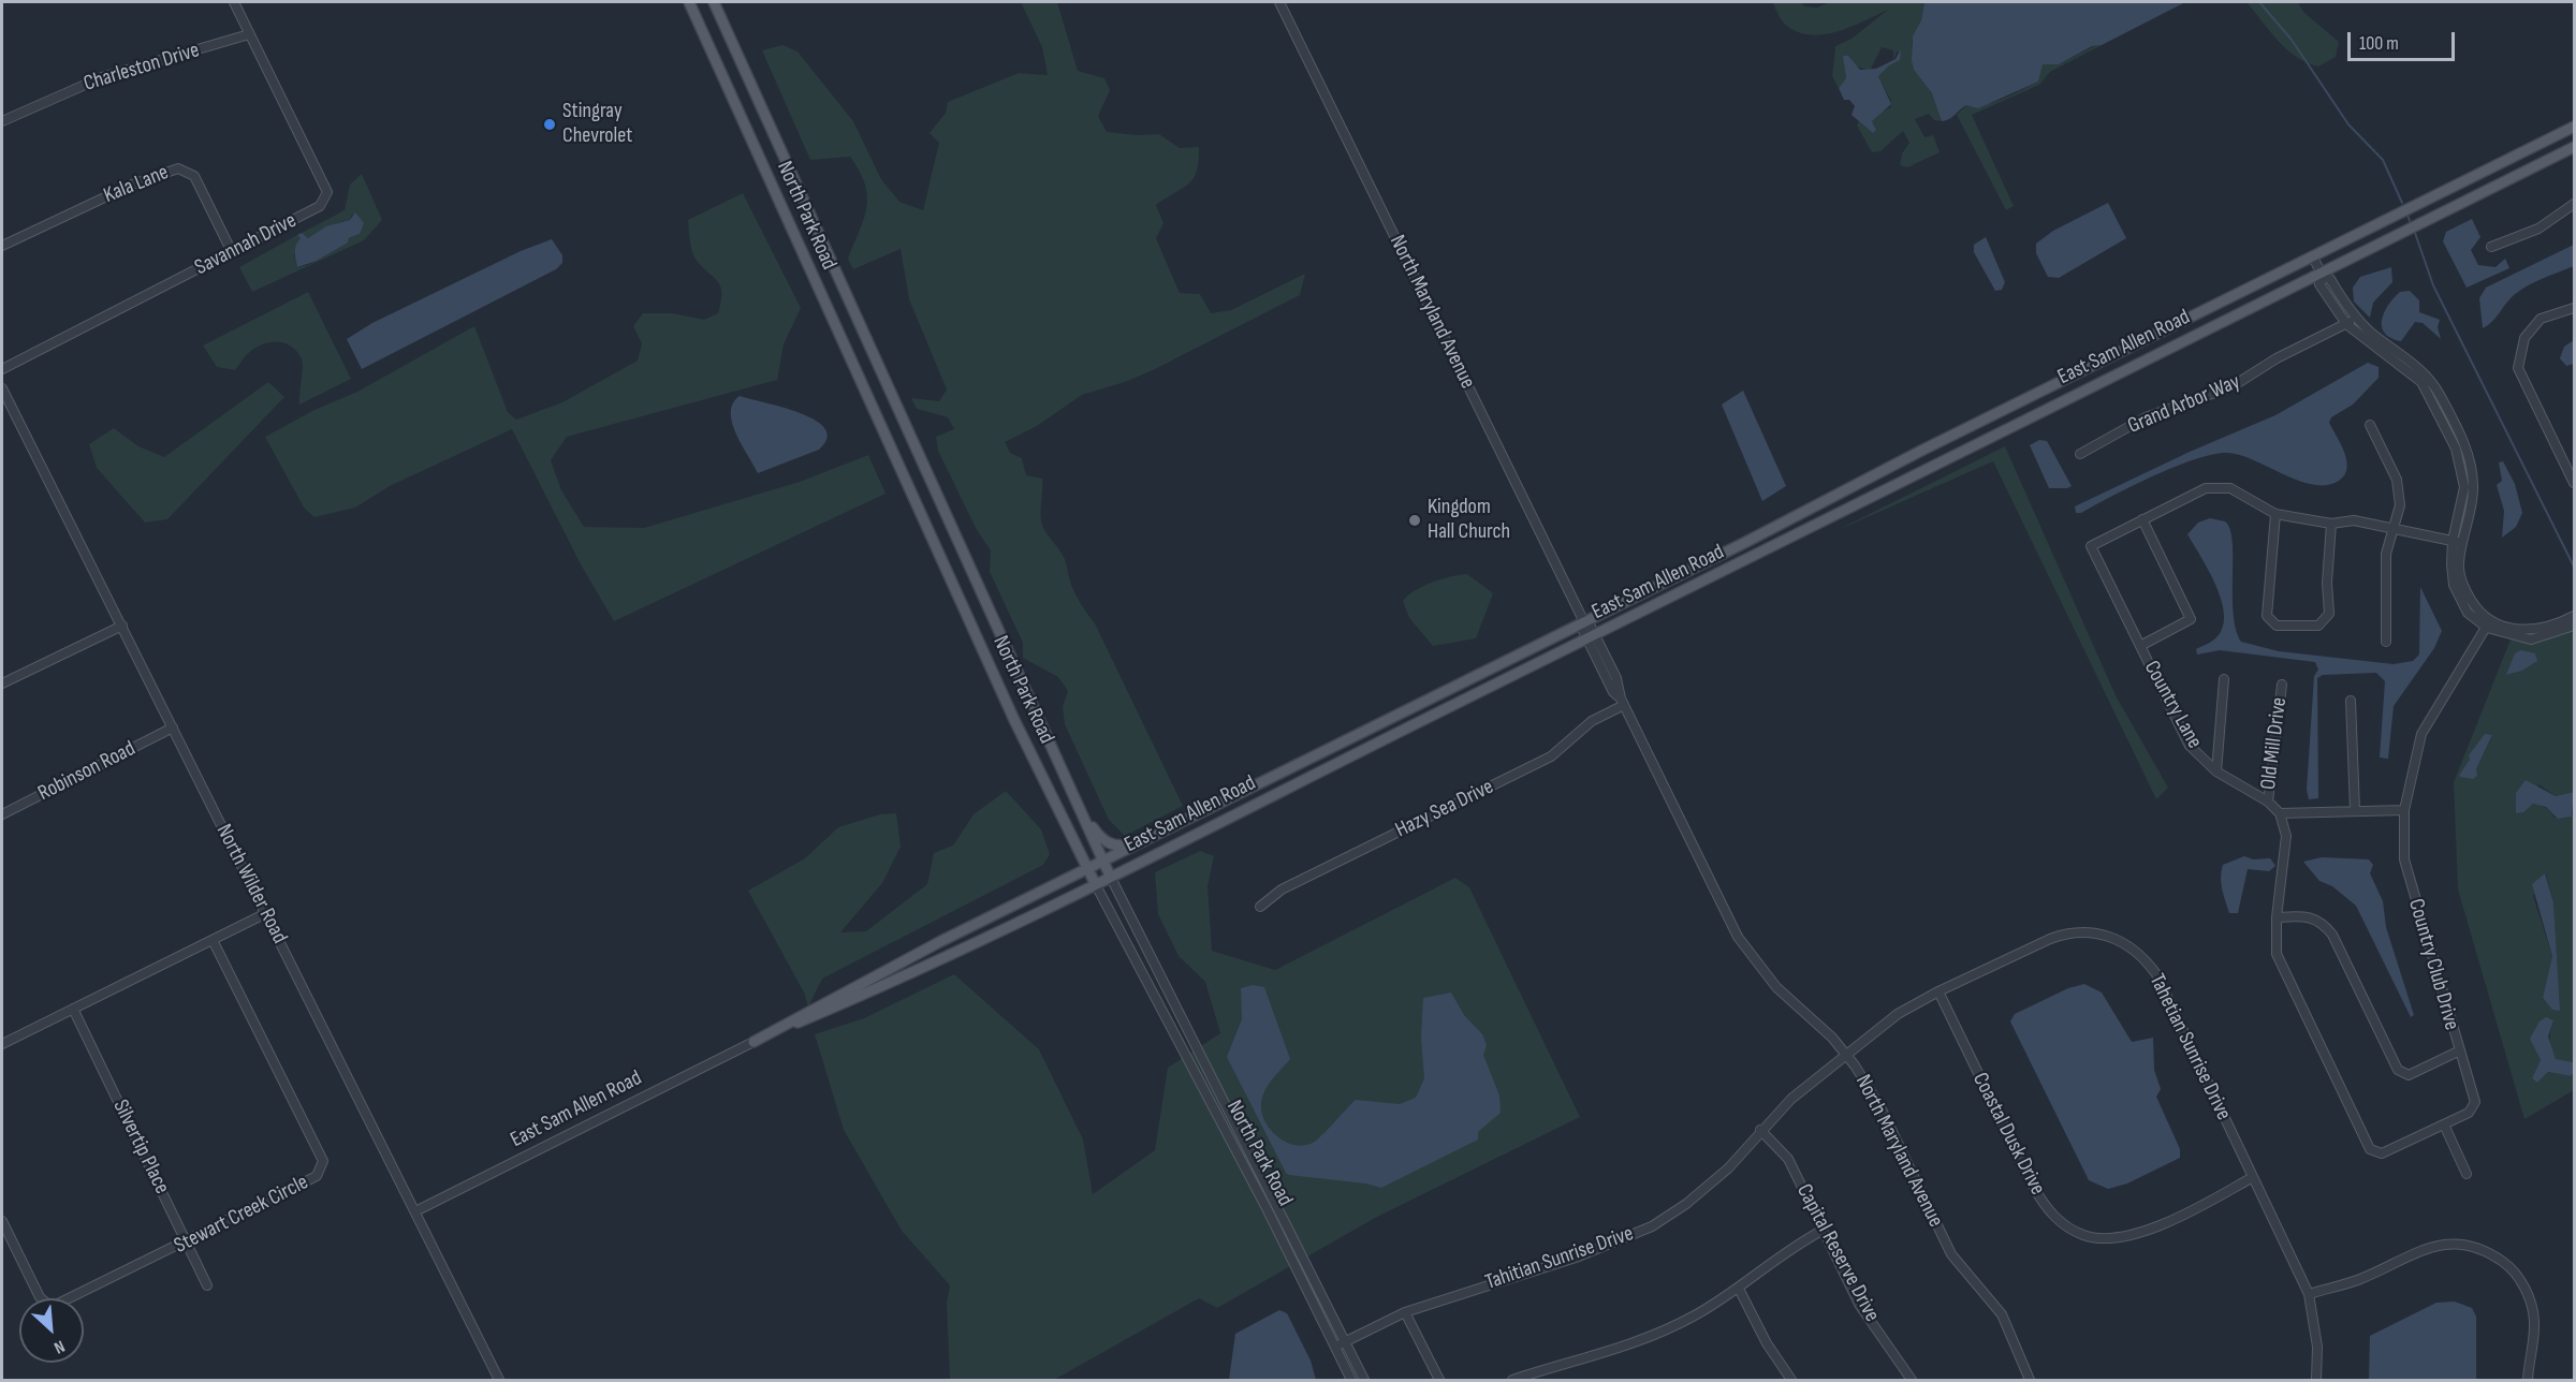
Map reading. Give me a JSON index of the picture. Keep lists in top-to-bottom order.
{
  "streets": {
    "main road": ["North Park Road", "East Sam Allen Road"],
    "street": [
      "Charleston Drive",
      "Kala Lane",
      "Savannah Drive",
      "North Maryland Avenue",
      "Grand Arbor Way",
      "Country Lane",
      "Old Mill Drive",
      "Robinson Road",
      "Hazy Sea Drive",
      "North Wilder Road",
      "Country Club Drive",
      "Tahetian Sunrise Drive",
      "Coastal Dusk Drive",
      "Silvertip Place",
      "Stewart Creek Circle",
      "Capital Reserve Drive",
      "Tahitian Sunrise Drive"
    ]
  },
  "crossings": [
    ["Charleston Drive", "Savannah Drive"],
    ["Kala Lane", "Savannah Drive"],
    ["North Park Road", "East Sam Allen Road"],
    ["North Park Road", "Tahitian Sunrise Drive"],
    ["North Maryland Avenue", "East Sam Allen Road"],
    ["North Maryland Avenue", "Hazy Sea Drive"],
    ["North Maryland Avenue", "Tahetian Sunrise Drive"],
    ["North Maryland Avenue", "Tahitian Sunrise Drive"],
    ["East Sam Allen Road", "North Wilder Road"],
    ["Country Lane", "Old Mill Drive"],
    ["Robinson Road", "North Wilder Road"],
    ["Tahetian Sunrise Drive", "Coastal Dusk Drive"],
    ["Tahetian Sunrise Drive", "Tahitian Sunrise Drive"],
    ["Silvertip Place", "Stewart Creek Circle"],
    ["Capital Reserve Drive", "Tahitian Sunrise Drive"]
  ],
  "places": ["Stingray Chevrolet", "Kingdom Hall Church"],
  "scale_bar": "100 m",
  "north": "bottom right"
}
